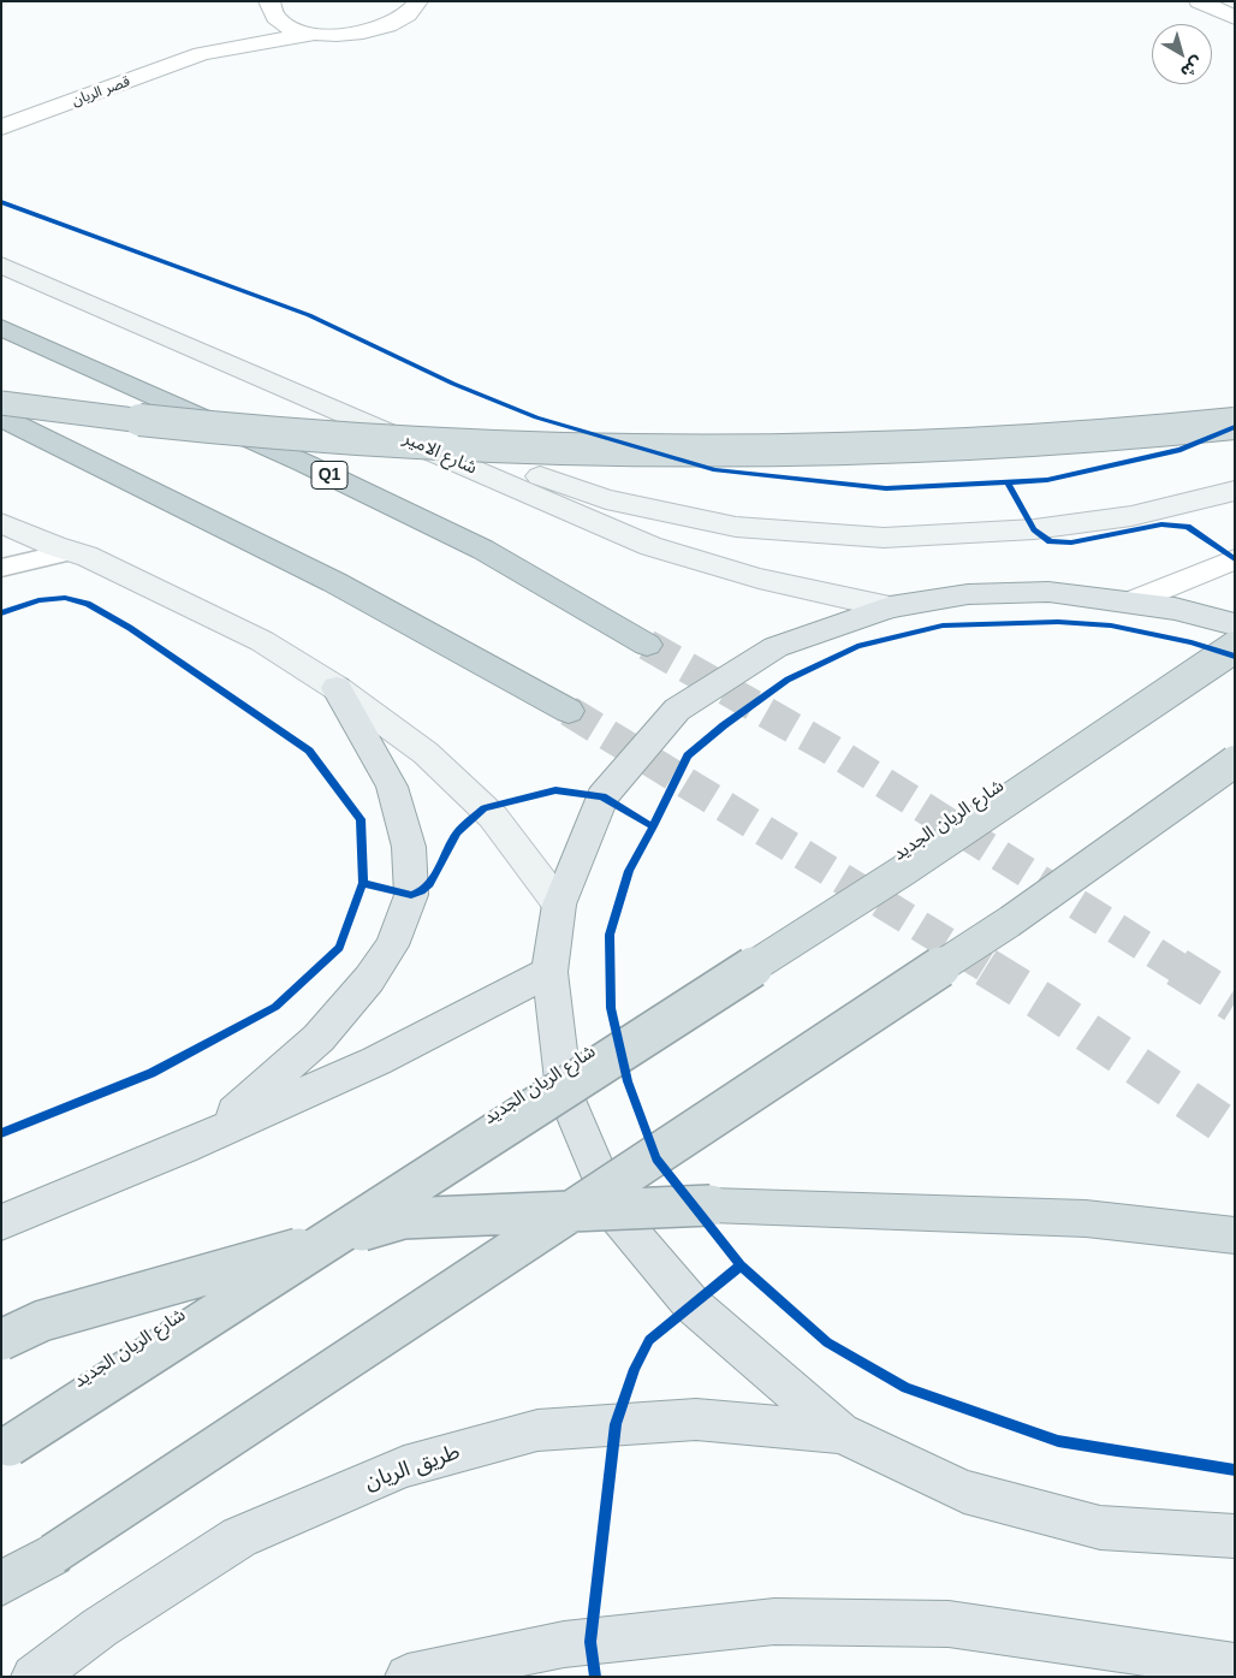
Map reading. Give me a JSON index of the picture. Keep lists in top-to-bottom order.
{
  "streets": {
    "highway": ["Q1", "شارع الريان الجديد"],
    "main road": ["شارع الامير", "طريق الريان"],
    "street": ["قصر الريان"]
  },
  "north": "bottom right"
}
